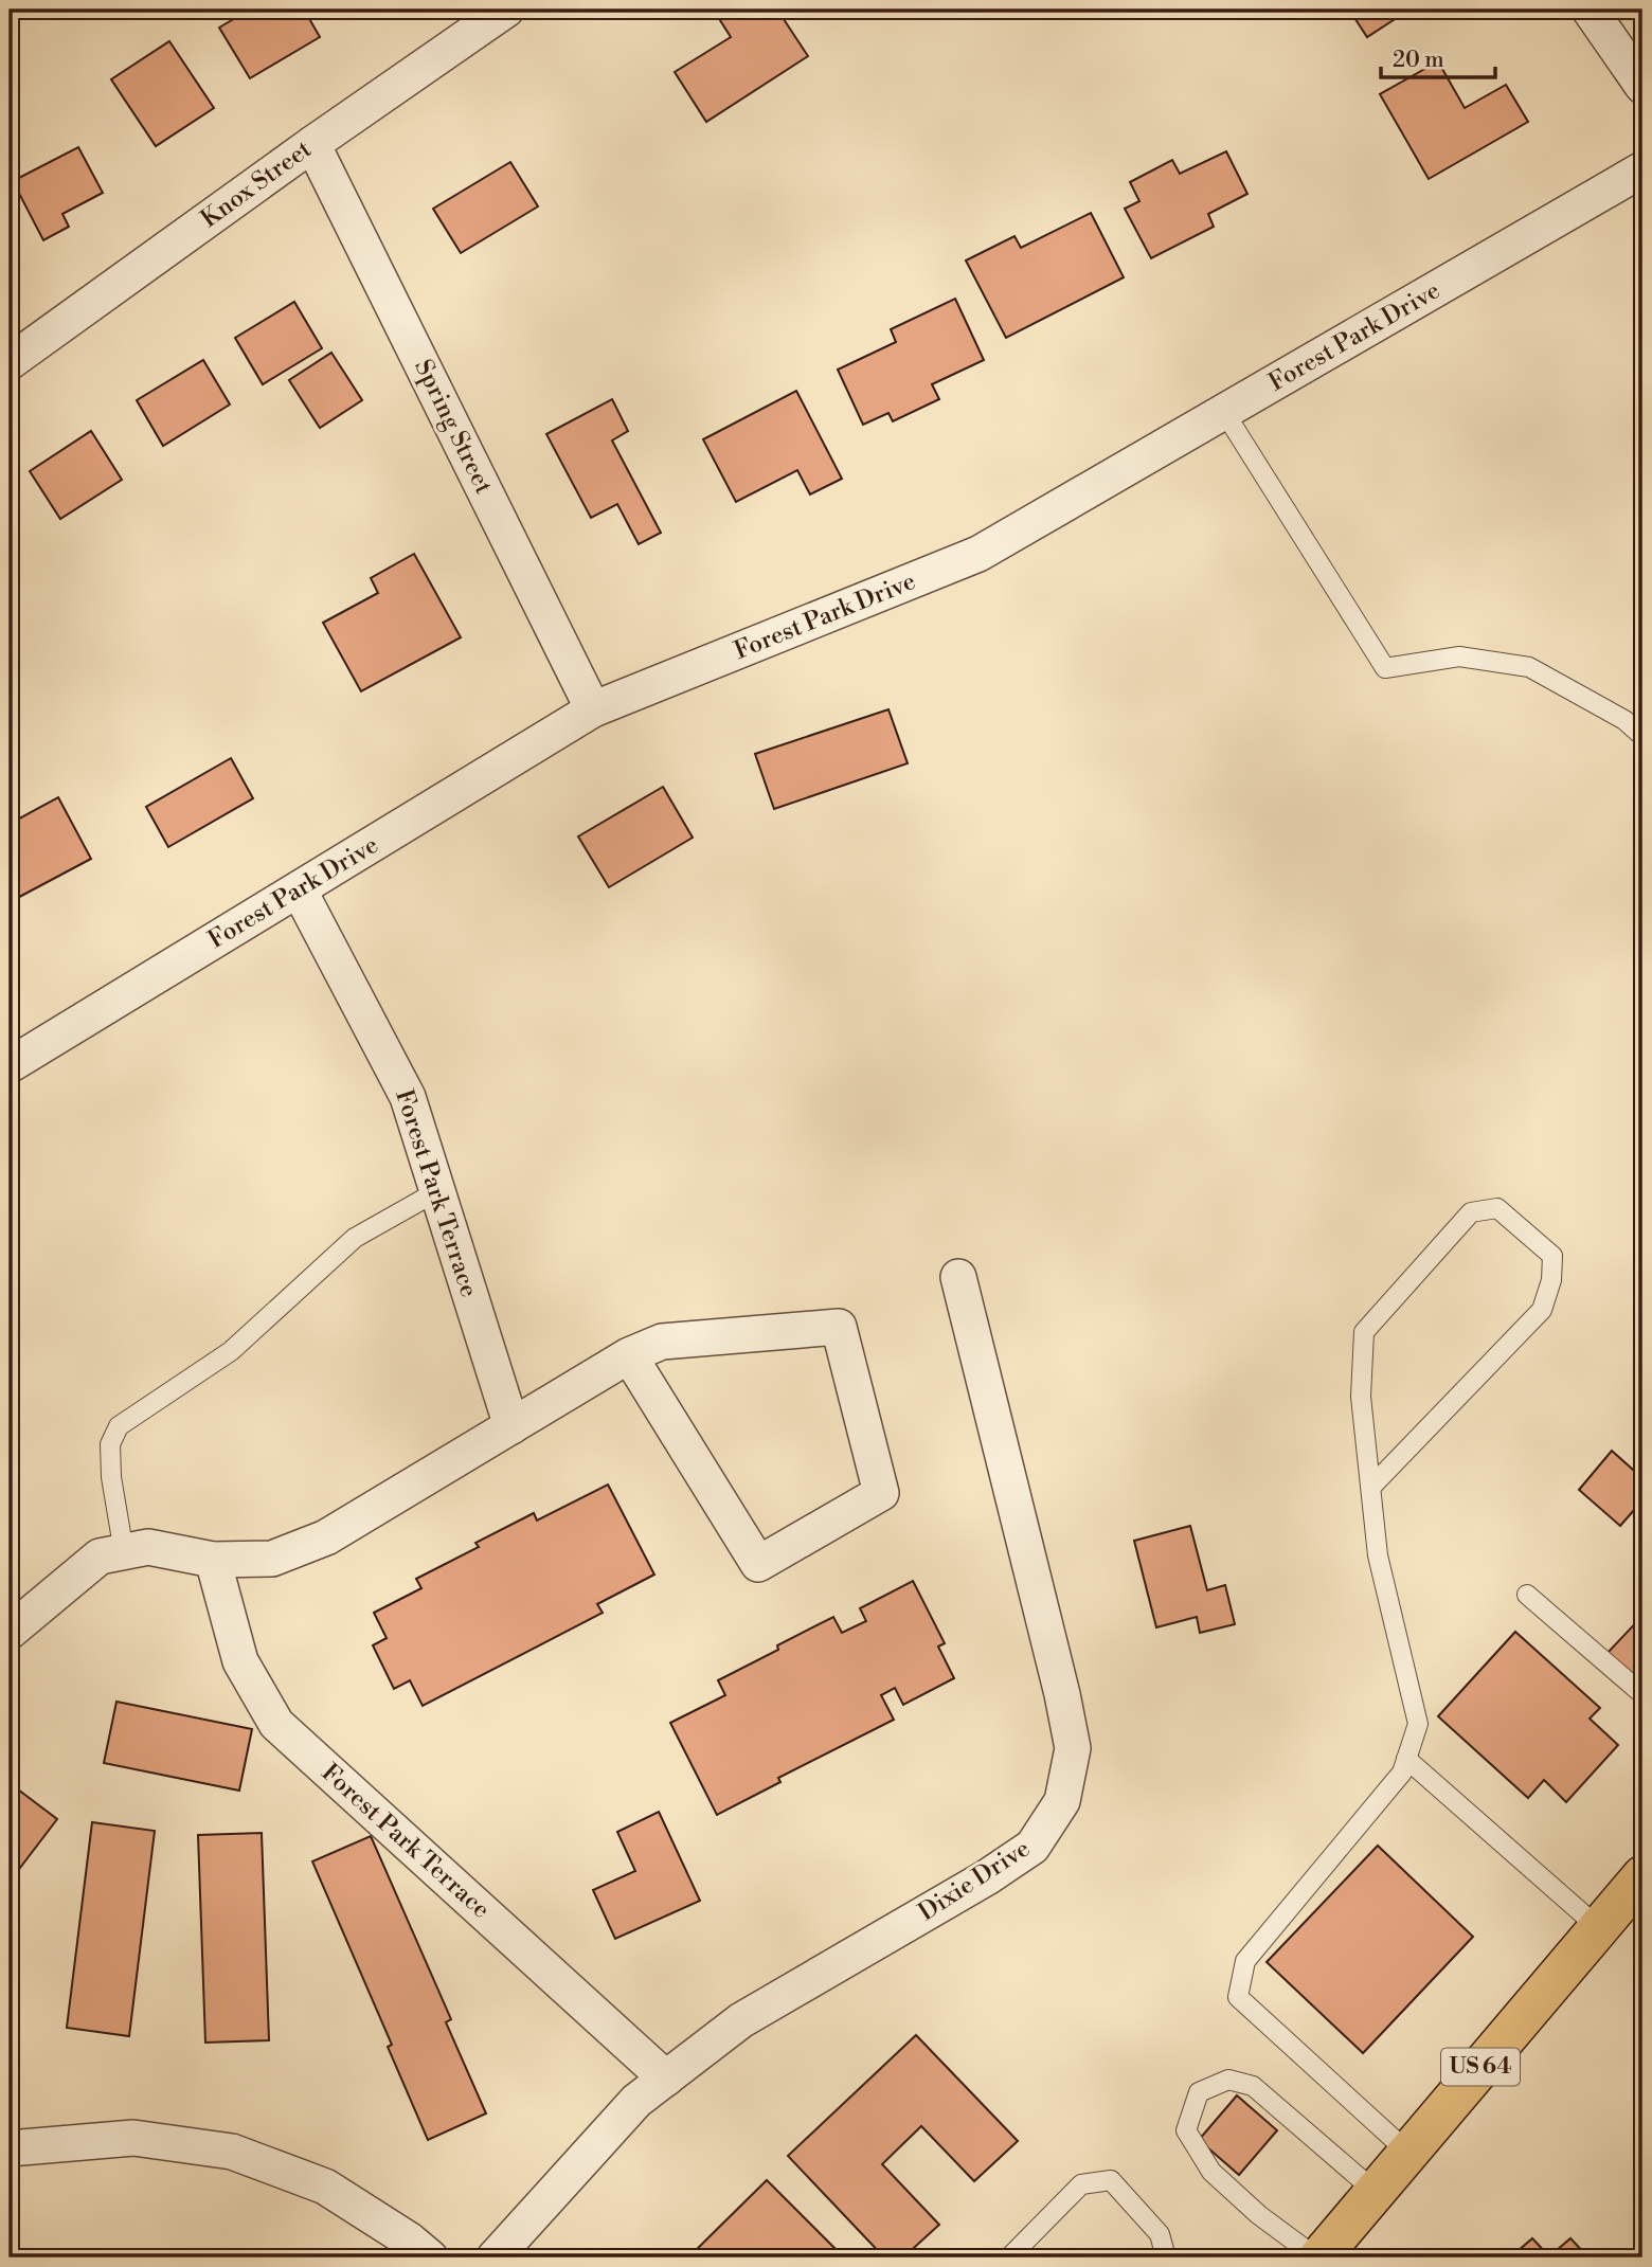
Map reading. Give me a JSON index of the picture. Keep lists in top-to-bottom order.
{
  "streets": {
    "main road": ["US 64"],
    "street": [
      "Knox Street",
      "Forest Park Drive",
      "Spring Street",
      "Forest Park Terrace",
      "Dixie Drive"
    ]
  },
  "crossings": [
    ["Knox Street", "Spring Street"],
    ["Forest Park Drive", "Spring Street"],
    ["Forest Park Drive", "Forest Park Terrace"],
    ["Forest Park Terrace", "Dixie Drive"]
  ],
  "scale_bar": "20 m"
}
